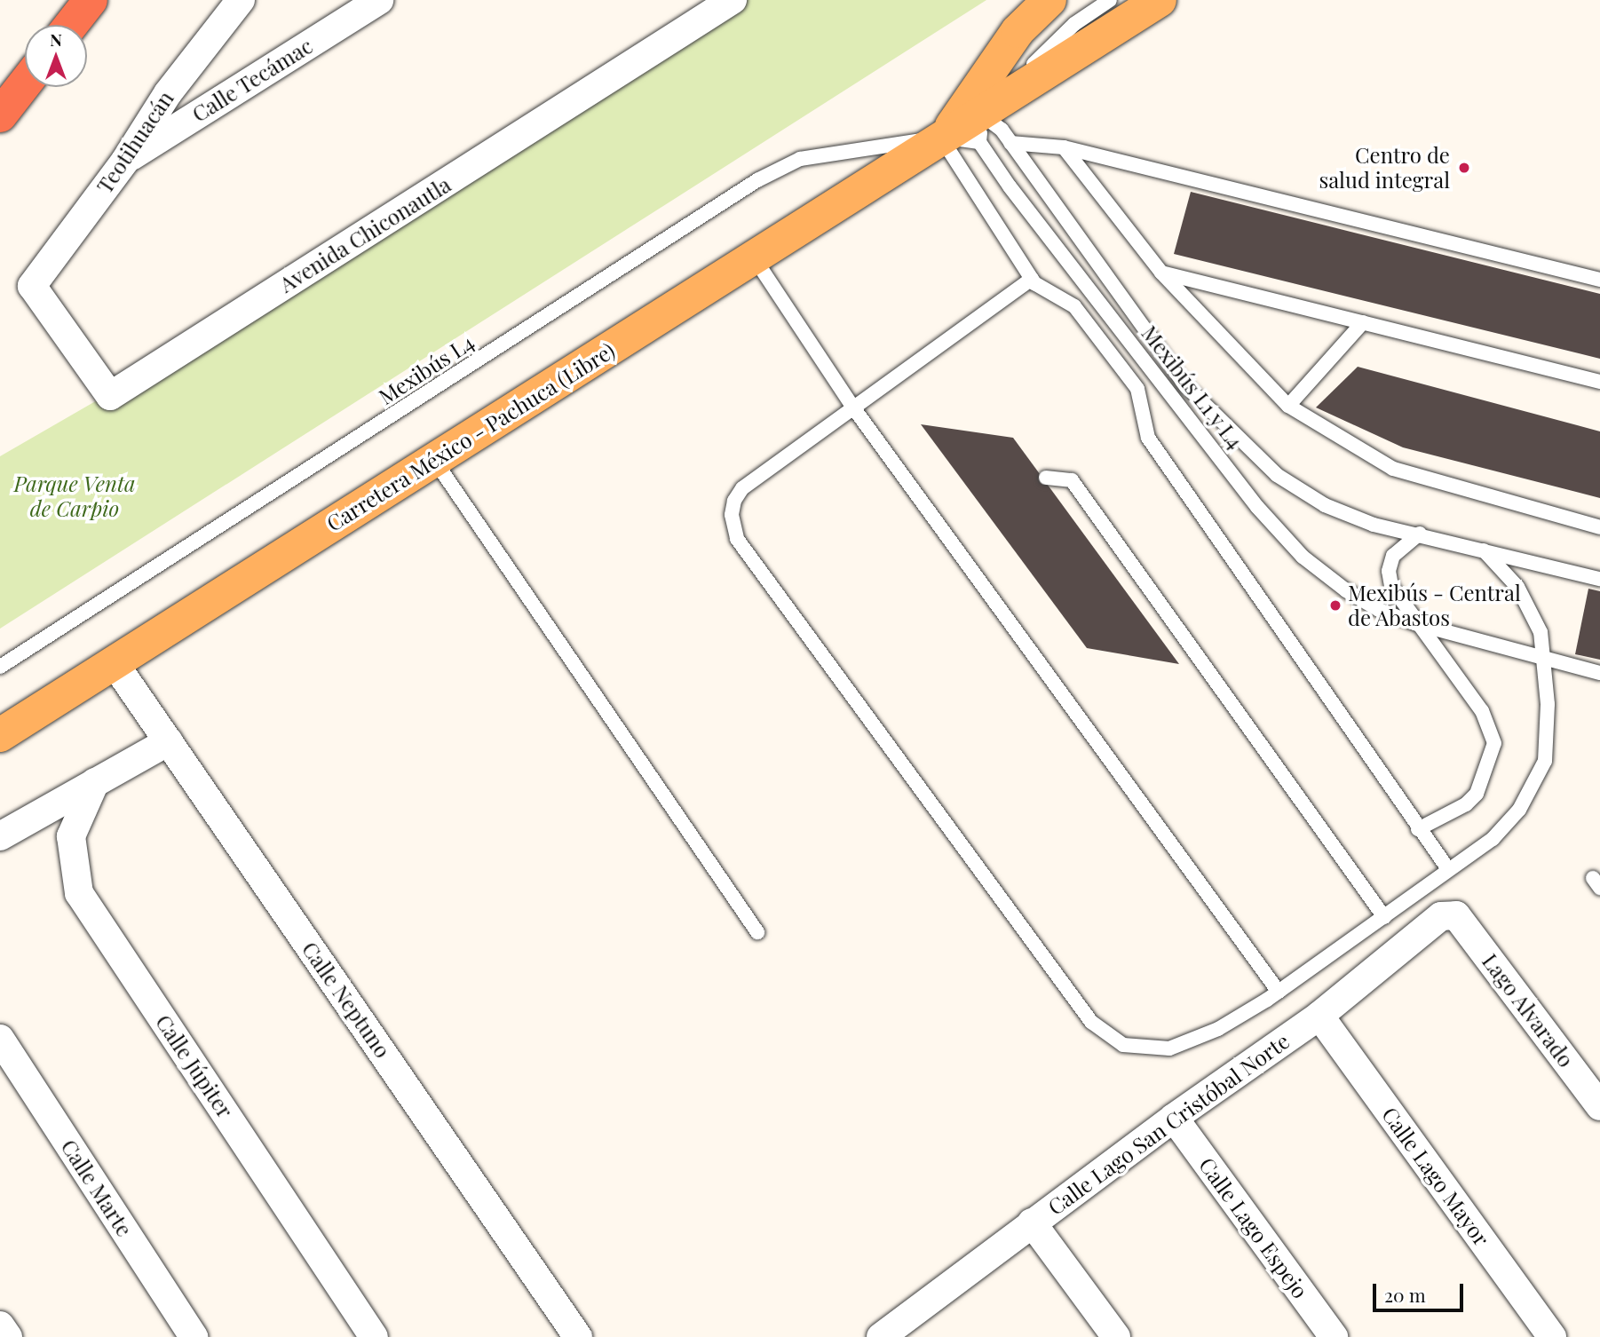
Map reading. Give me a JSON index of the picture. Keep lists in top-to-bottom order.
{
  "streets": {
    "main road": ["Carretera México - Pachuca (Libre)"],
    "street": [
      "Calle Tecámac",
      "Teotihuacán",
      "Avenida Chiconautla",
      "Calle Neptuno",
      "Lago Alvarado",
      "Calle Júpiter",
      "Calle Lago San Cristóbal Norte",
      "Calle Lago Mayor",
      "Calle Marte",
      "Calle Lago Espejo"
    ],
    "lane": ["Mexibús L4", "Mexibús L1 y L4"]
  },
  "crossings": [
    ["Calle Tecámac", "Teotihuacán"],
    ["Teotihuacán", "Avenida Chiconautla"],
    ["Mexibús L4", "Mexibús L1 y L4"],
    ["Mexibús L4", "Carretera México - Pachuca (Libre)"],
    ["Mexibús L1 y L4", "Carretera México - Pachuca (Libre)"],
    ["Carretera México - Pachuca (Libre)", "Calle Neptuno"],
    ["Lago Alvarado", "Calle Lago San Cristóbal Norte"],
    ["Calle Lago San Cristóbal Norte", "Calle Lago Mayor"],
    ["Calle Lago San Cristóbal Norte", "Calle Lago Espejo"]
  ],
  "parks": ["Parque Venta de Carpio"],
  "places": ["Centro de salud integral", "Mexibús - Central de Abastos"],
  "scale_bar": "20 m",
  "north": "top"
}
